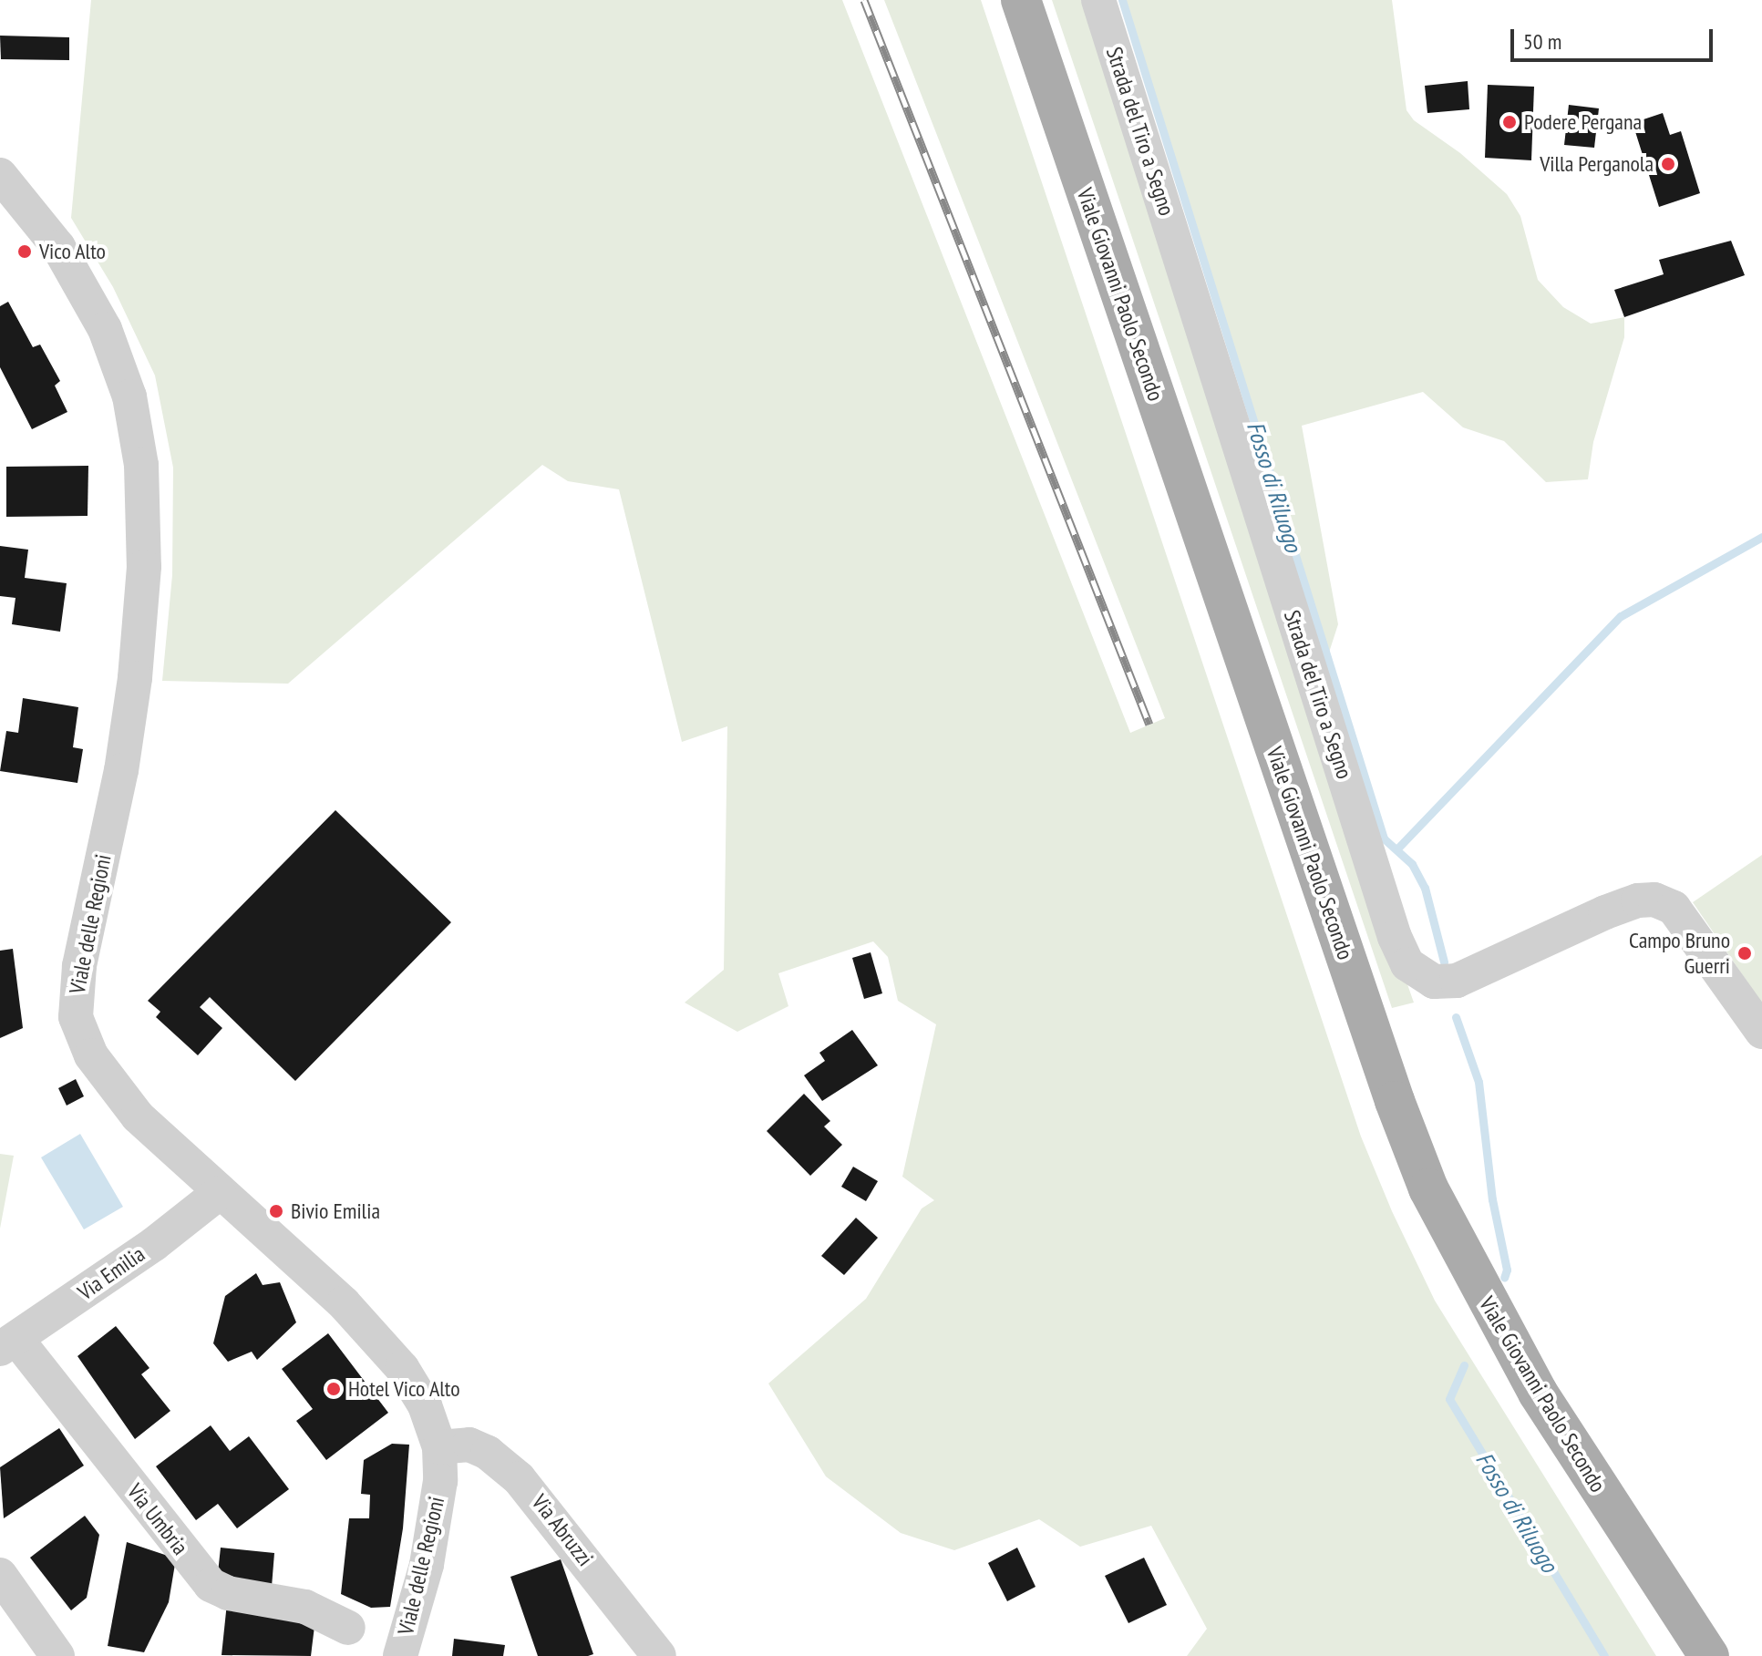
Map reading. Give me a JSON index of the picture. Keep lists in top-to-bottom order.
{
  "streets": {
    "main road": ["Viale Giovanni Paolo Secondo"],
    "street": [
      "Strada del Tiro a Segno",
      "Viale delle Regioni",
      "Via Emilia",
      "Via Umbria",
      "Via Abruzzi"
    ]
  },
  "crossings": [
    ["Viale delle Regioni", "Via Emilia"],
    ["Viale delle Regioni", "Via Abruzzi"],
    ["Via Emilia", "Via Umbria"]
  ],
  "water": ["Fosso di Riluogo"],
  "places": [
    "Podere Pergana",
    "Villa Perganola",
    "Vico Alto",
    "Campo Bruno Guerri",
    "Bivio Emilia",
    "Hotel Vico Alto"
  ],
  "scale_bar": "50 m"
}
